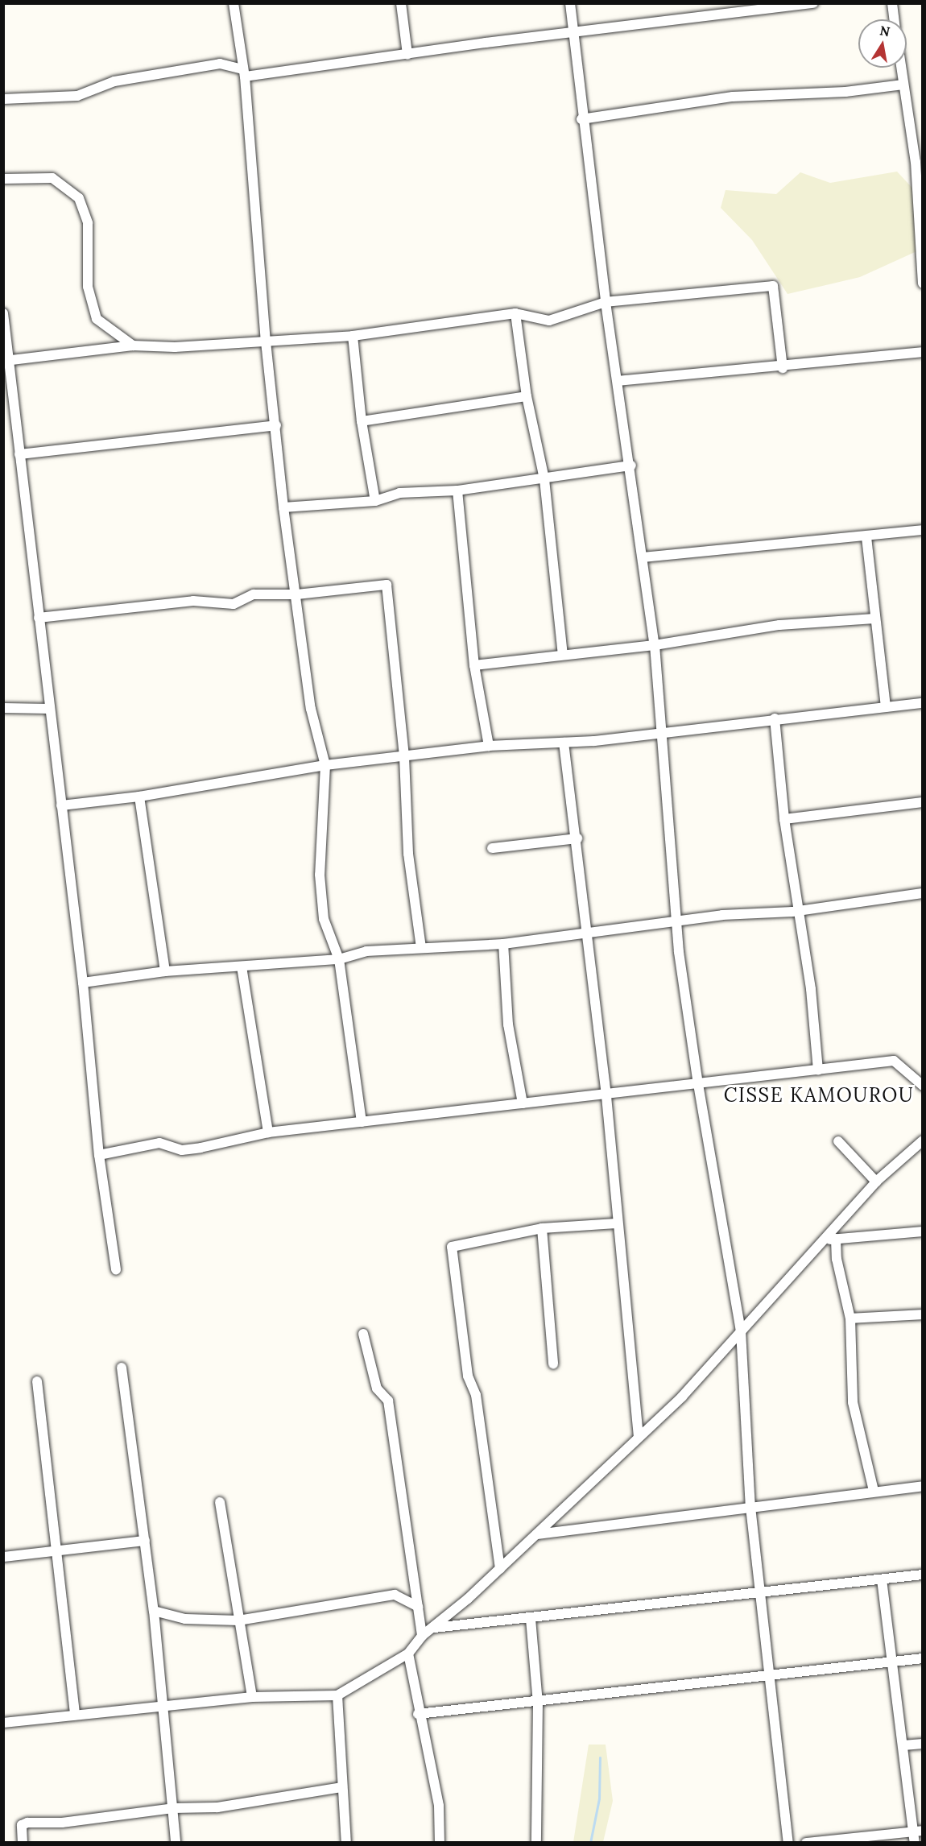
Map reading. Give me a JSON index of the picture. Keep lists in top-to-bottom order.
{
  "districts": ["CISSE KAMOUROU"],
  "north": "top"
}
